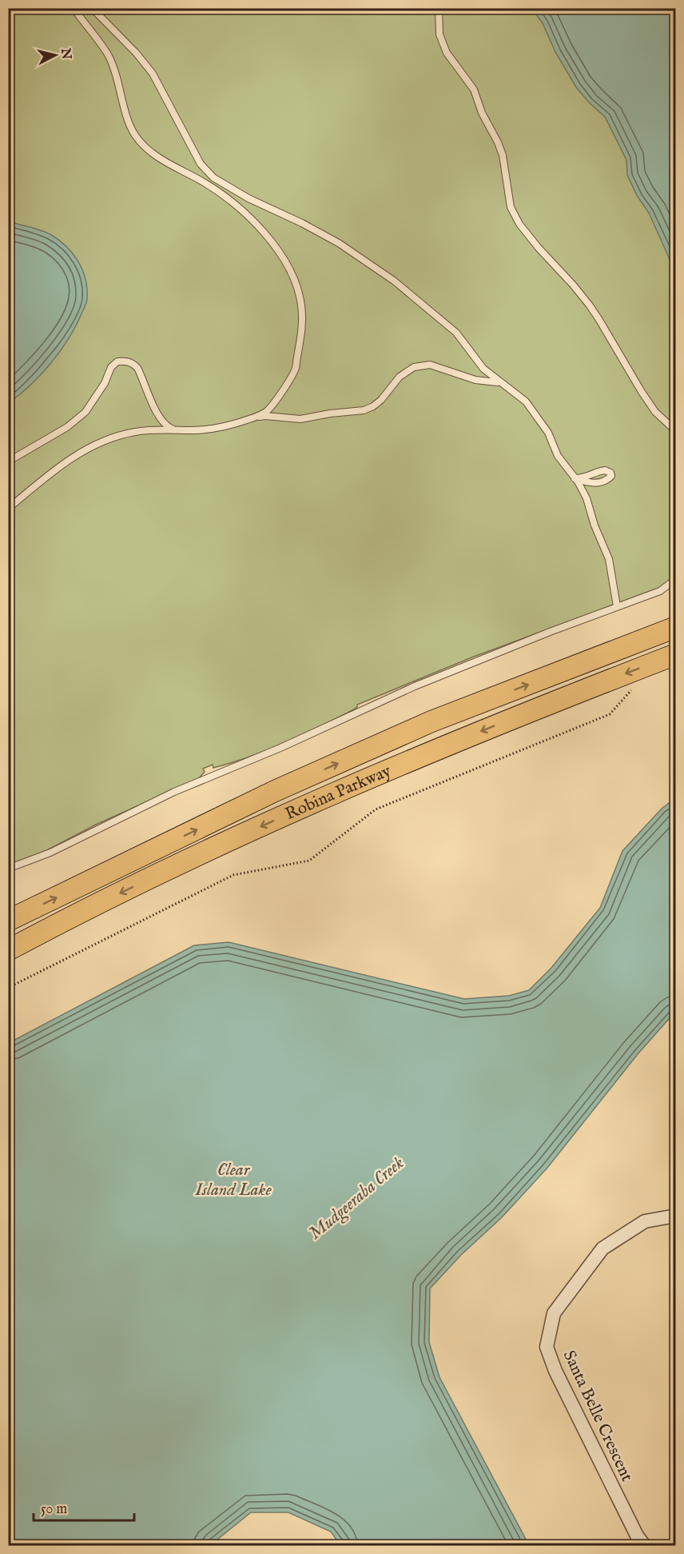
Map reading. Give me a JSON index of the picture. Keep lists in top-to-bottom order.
{
  "streets": {
    "main road": ["Robina Parkway"],
    "street": ["Santa Belle Crescent"]
  },
  "water": ["Clear Island Lake", "Mudgeeraba Creek"],
  "scale_bar": "50 m",
  "north": "right"
}
